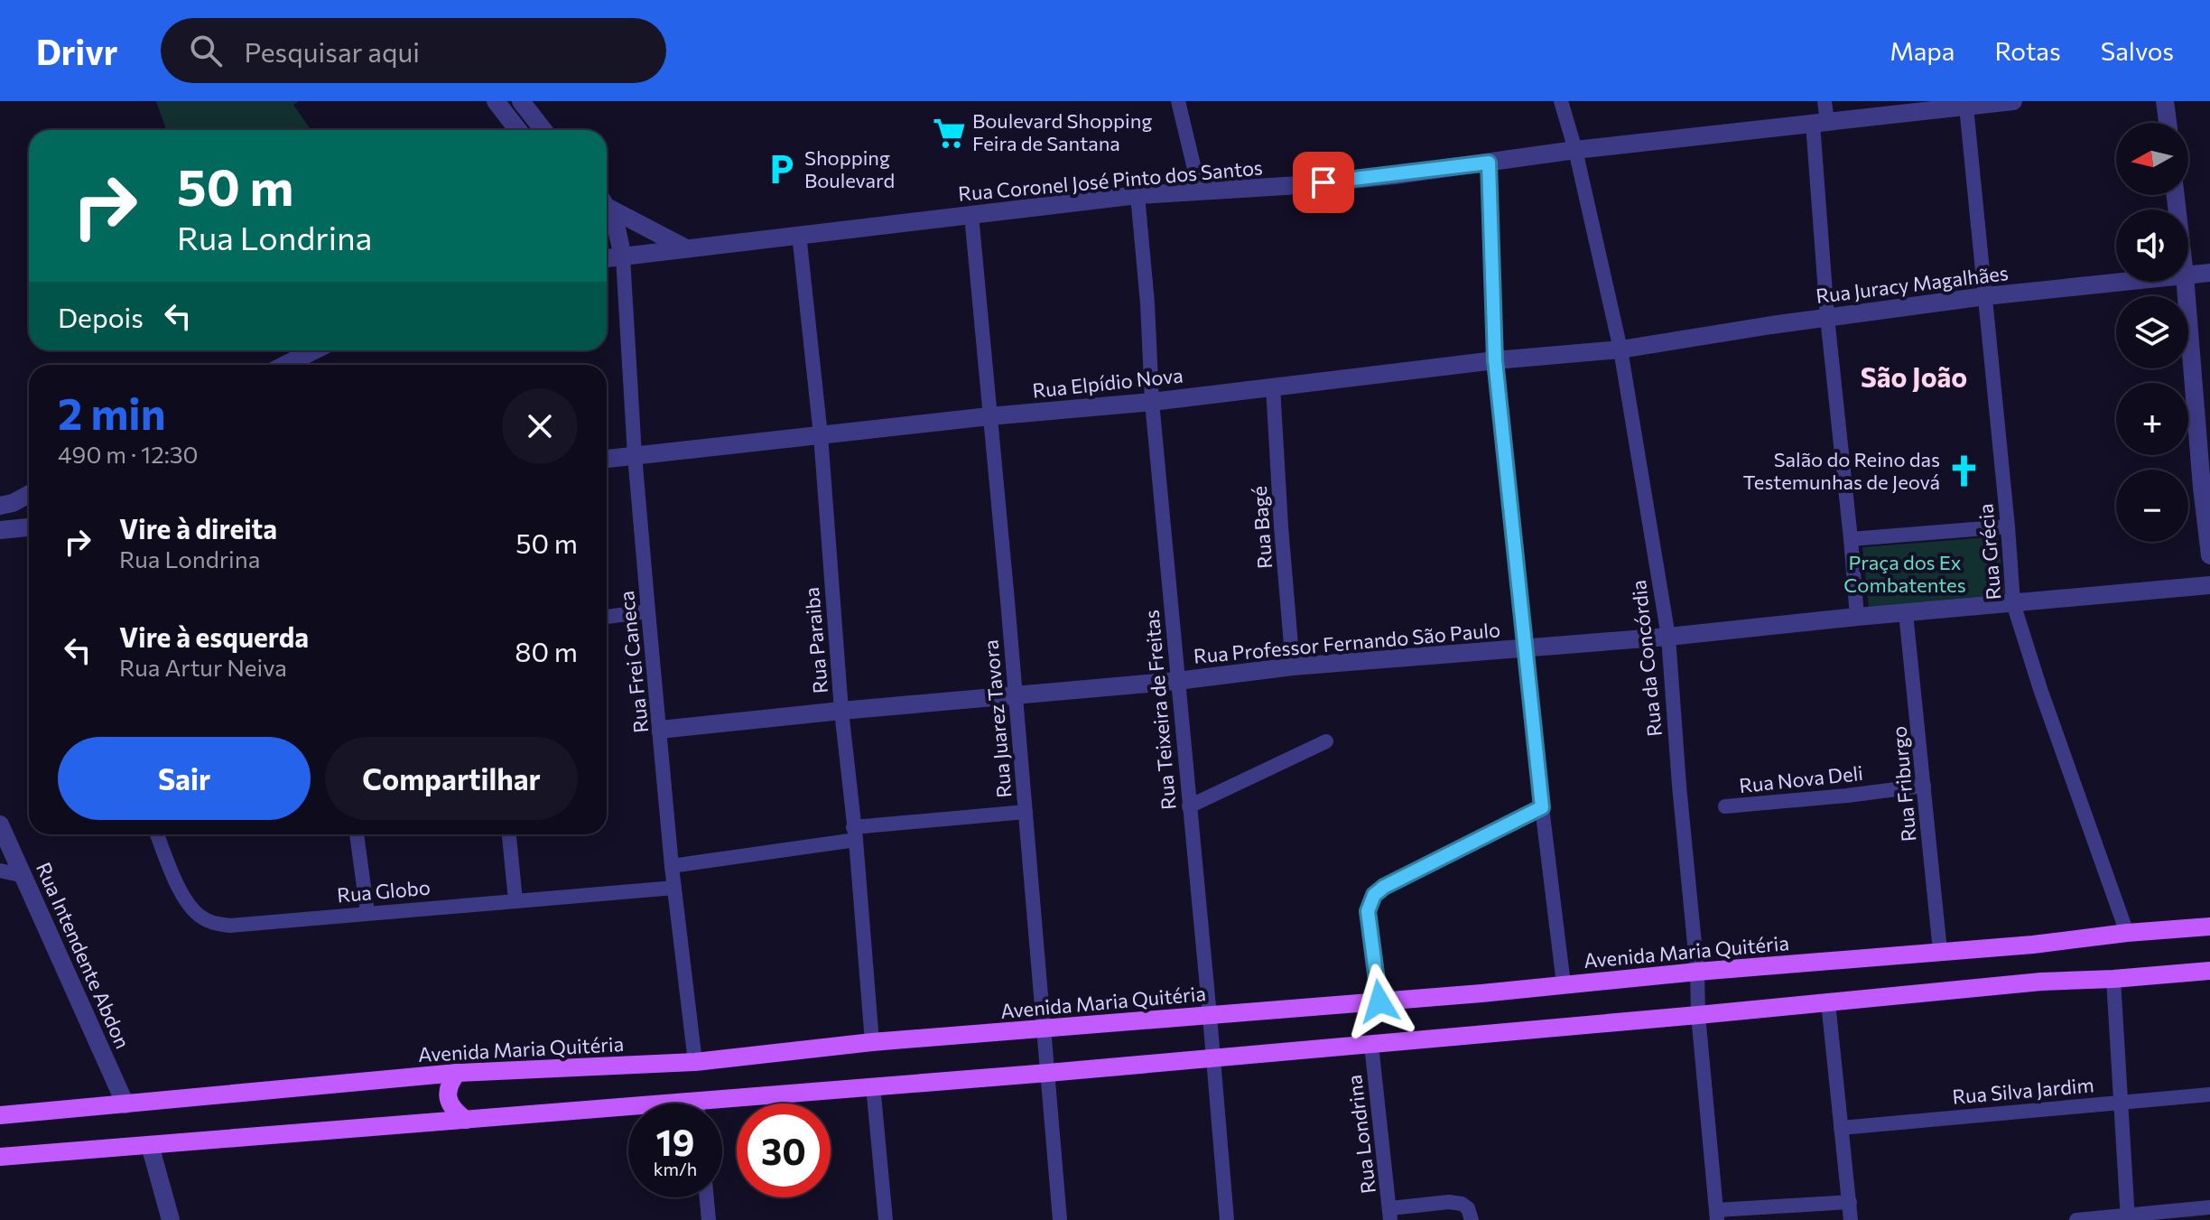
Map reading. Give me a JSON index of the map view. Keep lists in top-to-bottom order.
{
  "streets": {
    "main road": ["Avenida Maria Quitéria"],
    "street": [
      "Rua Coronel José Pinto dos Santos",
      "Rua Juracy Magalhães",
      "Rua Elpídio Nova",
      "Rua Bagé",
      "Rua Grécia",
      "Rua Paraiba",
      "Rua Professor Fernando São Paulo",
      "Rua da Concórdia",
      "Rua Frei Caneca",
      "Rua Teixeira de Freitas",
      "Rua Juarez Tavora",
      "Rua Nova Deli",
      "Rua Friburgo",
      "Rua Globo",
      "Rua Intendente Abdon",
      "Rua Silva Jardim",
      "Rua Londrina"
    ]
  },
  "crossings": [
    ["Rua Coronel José Pinto dos Santos", "Rua Grécia"],
    ["Rua Coronel José Pinto dos Santos", "Rua Paraiba"],
    ["Rua Coronel José Pinto dos Santos", "Rua da Concórdia"],
    ["Rua Coronel José Pinto dos Santos", "Rua Frei Caneca"],
    ["Rua Coronel José Pinto dos Santos", "Rua Teixeira de Freitas"],
    ["Rua Coronel José Pinto dos Santos", "Rua Juarez Tavora"],
    ["Rua Juracy Magalhães", "Rua Elpídio Nova"],
    ["Rua Juracy Magalhães", "Rua Grécia"],
    ["Rua Juracy Magalhães", "Rua da Concórdia"],
    ["Rua Elpídio Nova", "Rua Bagé"],
    ["Rua Elpídio Nova", "Rua Paraiba"],
    ["Rua Elpídio Nova", "Rua da Concórdia"],
    ["Rua Elpídio Nova", "Rua Frei Caneca"],
    ["Rua Elpídio Nova", "Rua Teixeira de Freitas"],
    ["Rua Elpídio Nova", "Rua Juarez Tavora"],
    ["Rua Bagé", "Rua Professor Fernando São Paulo"],
    ["Rua Grécia", "Rua Professor Fernando São Paulo"],
    ["Rua Grécia", "Avenida Maria Quitéria"],
    ["Rua Paraiba", "Rua Professor Fernando São Paulo"],
    ["Rua Paraiba", "Avenida Maria Quitéria"],
    ["Rua Professor Fernando São Paulo", "Rua da Concórdia"],
    ["Rua Professor Fernando São Paulo", "Rua Frei Caneca"],
    ["Rua Professor Fernando São Paulo", "Rua Teixeira de Freitas"],
    ["Rua Professor Fernando São Paulo", "Rua Juarez Tavora"],
    ["Rua Professor Fernando São Paulo", "Rua Friburgo"],
    ["Rua da Concórdia", "Avenida Maria Quitéria"],
    ["Rua Frei Caneca", "Rua Globo"],
    ["Rua Frei Caneca", "Avenida Maria Quitéria"],
    ["Rua Teixeira de Freitas", "Avenida Maria Quitéria"],
    ["Rua Juarez Tavora", "Avenida Maria Quitéria"],
    ["Rua Nova Deli", "Rua Friburgo"],
    ["Rua Friburgo", "Avenida Maria Quitéria"],
    ["Avenida Maria Quitéria", "Rua Intendente Abdon"]
  ],
  "districts": ["São João"],
  "parks": ["Praça dos Ex Combatentes"],
  "places": {
    "supermarket": ["Boulevard Shopping Feira de Santana"],
    "parking": ["Shopping Boulevard"],
    "church": ["Salão do Reino das Testemunhas de Jeová"]
  },
  "north": "left",
  "page": {
    "header": "Drivr",
    "search": "Pesquisar aqui",
    "nav": ["Mapa", "Rotas", "Salvos"],
    "map_buttons": ["+", "−"],
    "turn": ["50 m", "Rua Londrina"],
    "then": "Depois",
    "heading": ["2 min", "490 m · 12:30"],
    "list": [
      {
        "name": "Vire à direita",
        "note": "Rua Londrina",
        "value": "50 m"
      },
      {
        "name": "Vire à esquerda",
        "note": "Rua Artur Neiva",
        "value": "80 m"
      }
    ],
    "buttons": ["Sair", "Compartilhar"],
    "speed": "19 km/h",
    "limit": "30"
  }
}
